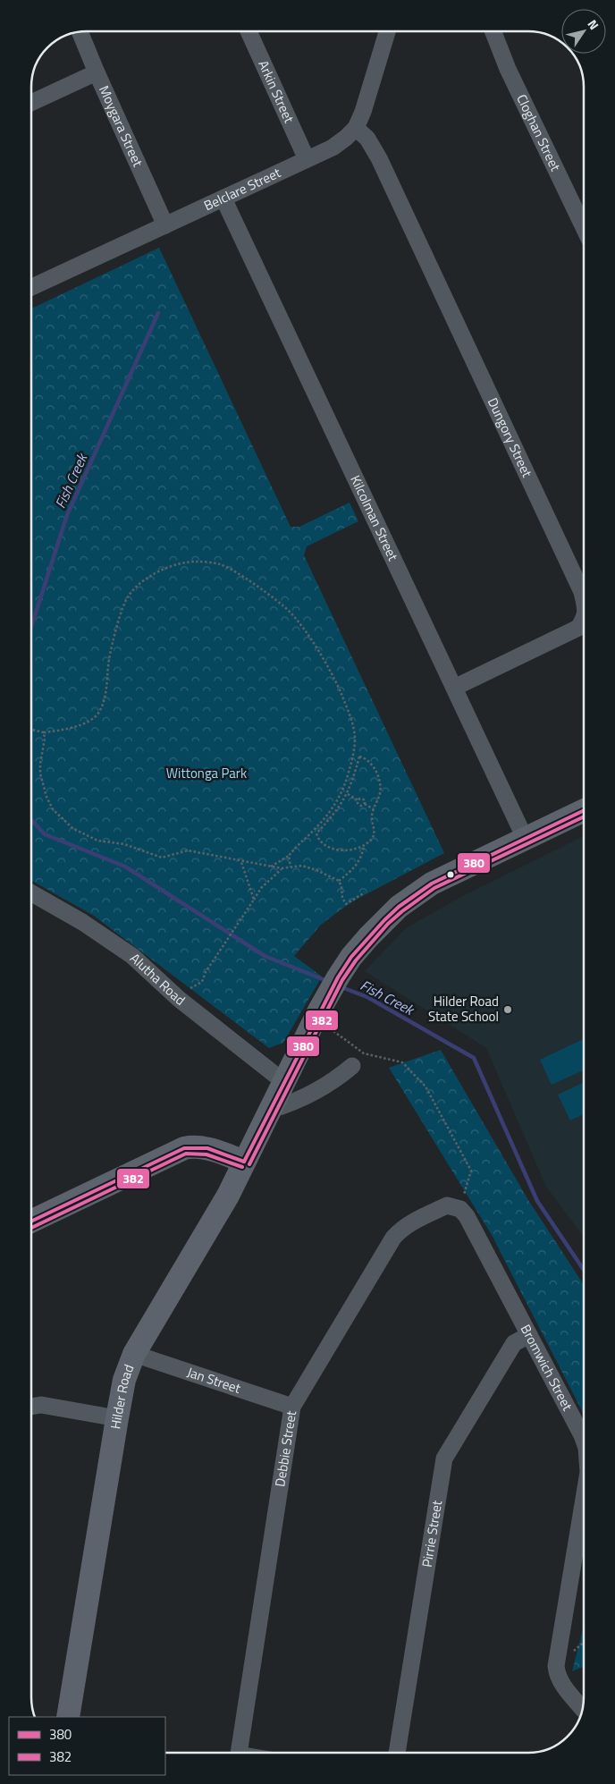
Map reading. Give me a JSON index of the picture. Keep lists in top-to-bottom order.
{
  "streets": {
    "street": [
      "Arkin Street",
      "Moygara Street",
      "Cloghan Street",
      "Belclare Street",
      "Dungory Street",
      "Kilcolman Street",
      "Alutha Road",
      "Bromwich Street",
      "Jan Street",
      "Hilder Road",
      "Debbie Street",
      "Pirrie Street"
    ]
  },
  "crossings": [
    ["Arkin Street", "Belclare Street"],
    ["Moygara Street", "Belclare Street"],
    ["Belclare Street", "Dungory Street"],
    ["Belclare Street", "Kilcolman Street"],
    ["Dungory Street", "Kilcolman Street"],
    ["Kilcolman Street", "Hilder Road"],
    ["Alutha Road", "Hilder Road"],
    ["Bromwich Street", "Debbie Street"],
    ["Bromwich Street", "Pirrie Street"],
    ["Jan Street", "Hilder Road"],
    ["Jan Street", "Debbie Street"]
  ],
  "water": ["Fish Creek"],
  "parks": ["Wittonga Park"],
  "places": ["Hilder Road State School"],
  "lines": ["transit line 380", "transit line 382"],
  "legend": ["380", "382"],
  "north": "top right"
}
